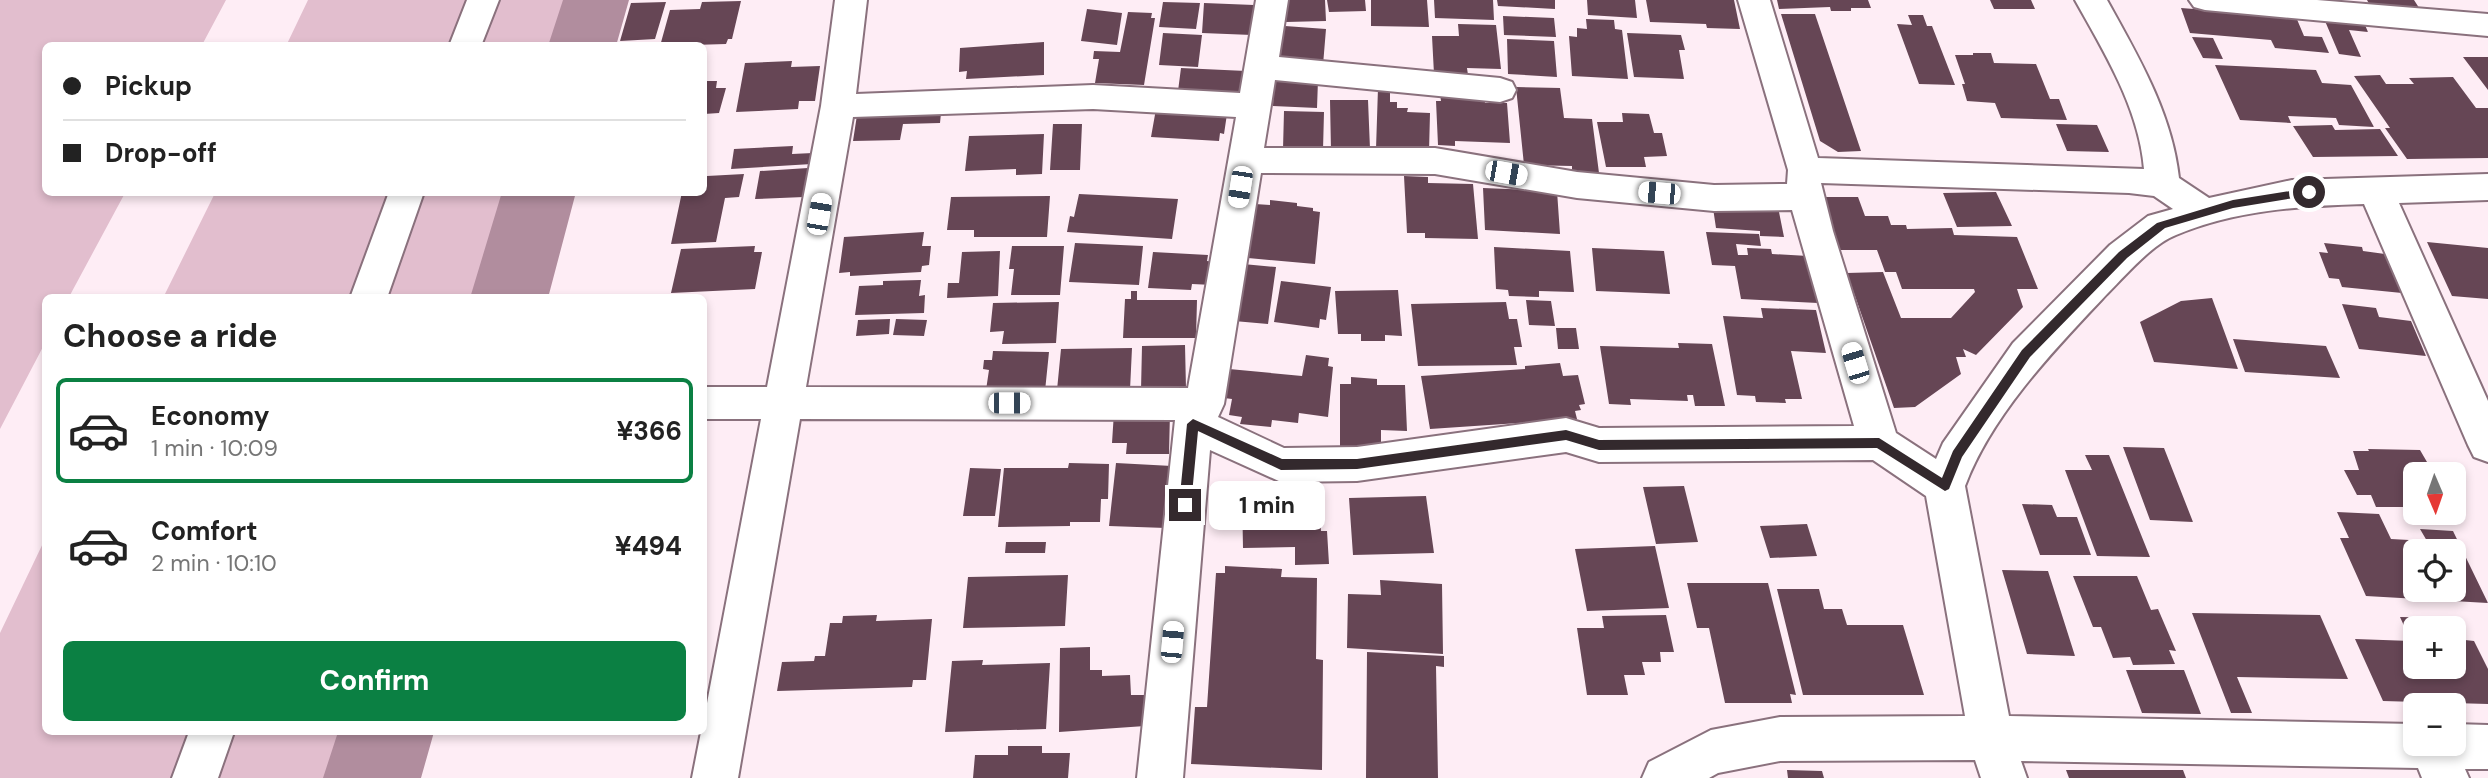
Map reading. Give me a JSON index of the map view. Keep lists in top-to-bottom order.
{
  "north": "bottom",
  "page": {
    "banner": ["Pickup", "Drop-off"],
    "heading": "Choose a ride",
    "list": [
      {
        "name": "Economy",
        "note": "1 min · 10:09",
        "value": "¥366"
      },
      {
        "name": "Comfort",
        "note": "2 min · 10:10",
        "value": "¥494"
      }
    ],
    "map_buttons": ["+", "−"],
    "bubble": "1 min",
    "buttons": "Confirm"
  }
}
